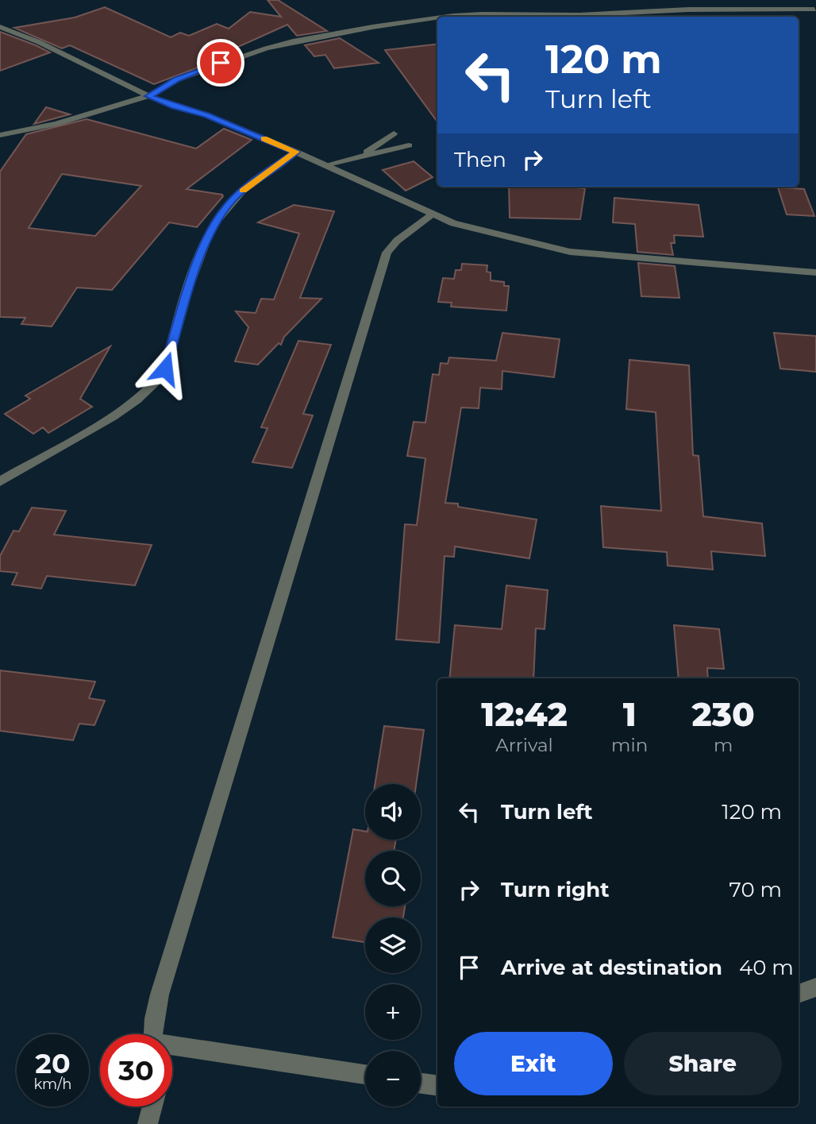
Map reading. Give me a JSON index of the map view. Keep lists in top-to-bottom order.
{
  "page": {
    "turn": ["120 m", "Turn left"],
    "then": "Then",
    "eta": [
      "12:42",
      "Arrival",
      "1",
      "min",
      "230",
      "m"
    ],
    "list": [
      {
        "name": "Turn left",
        "value": "120 m"
      },
      {
        "name": "Turn right",
        "value": "70 m"
      },
      {
        "name": "Arrive at destination",
        "value": "40 m"
      }
    ],
    "map_buttons": ["+", "−"],
    "buttons": ["Exit", "Share"],
    "speed": "20 km/h",
    "limit": "30"
  }
}
